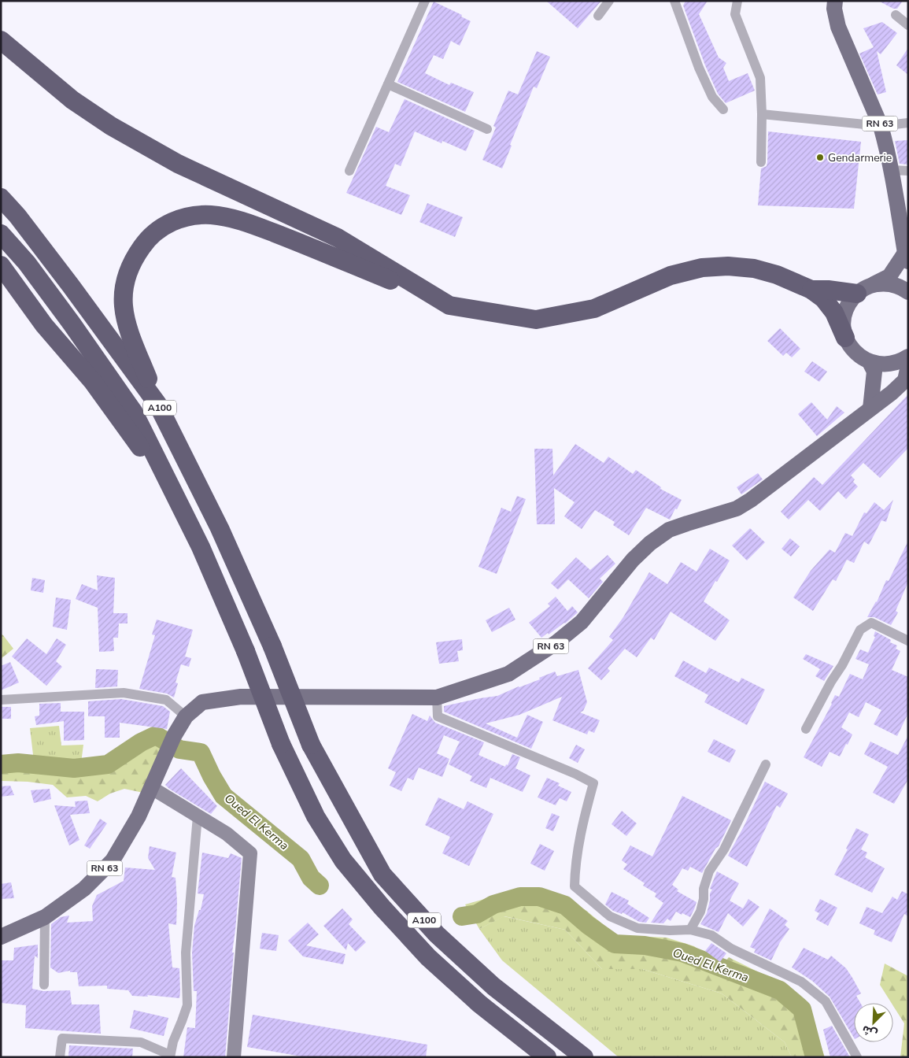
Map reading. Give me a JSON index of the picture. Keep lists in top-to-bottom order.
{
  "streets": {
    "highway": ["A100"],
    "main road": ["RN 63"]
  },
  "water": ["Oued El Kerma"],
  "places": ["Gendarmerie"],
  "north": "bottom left"
}
